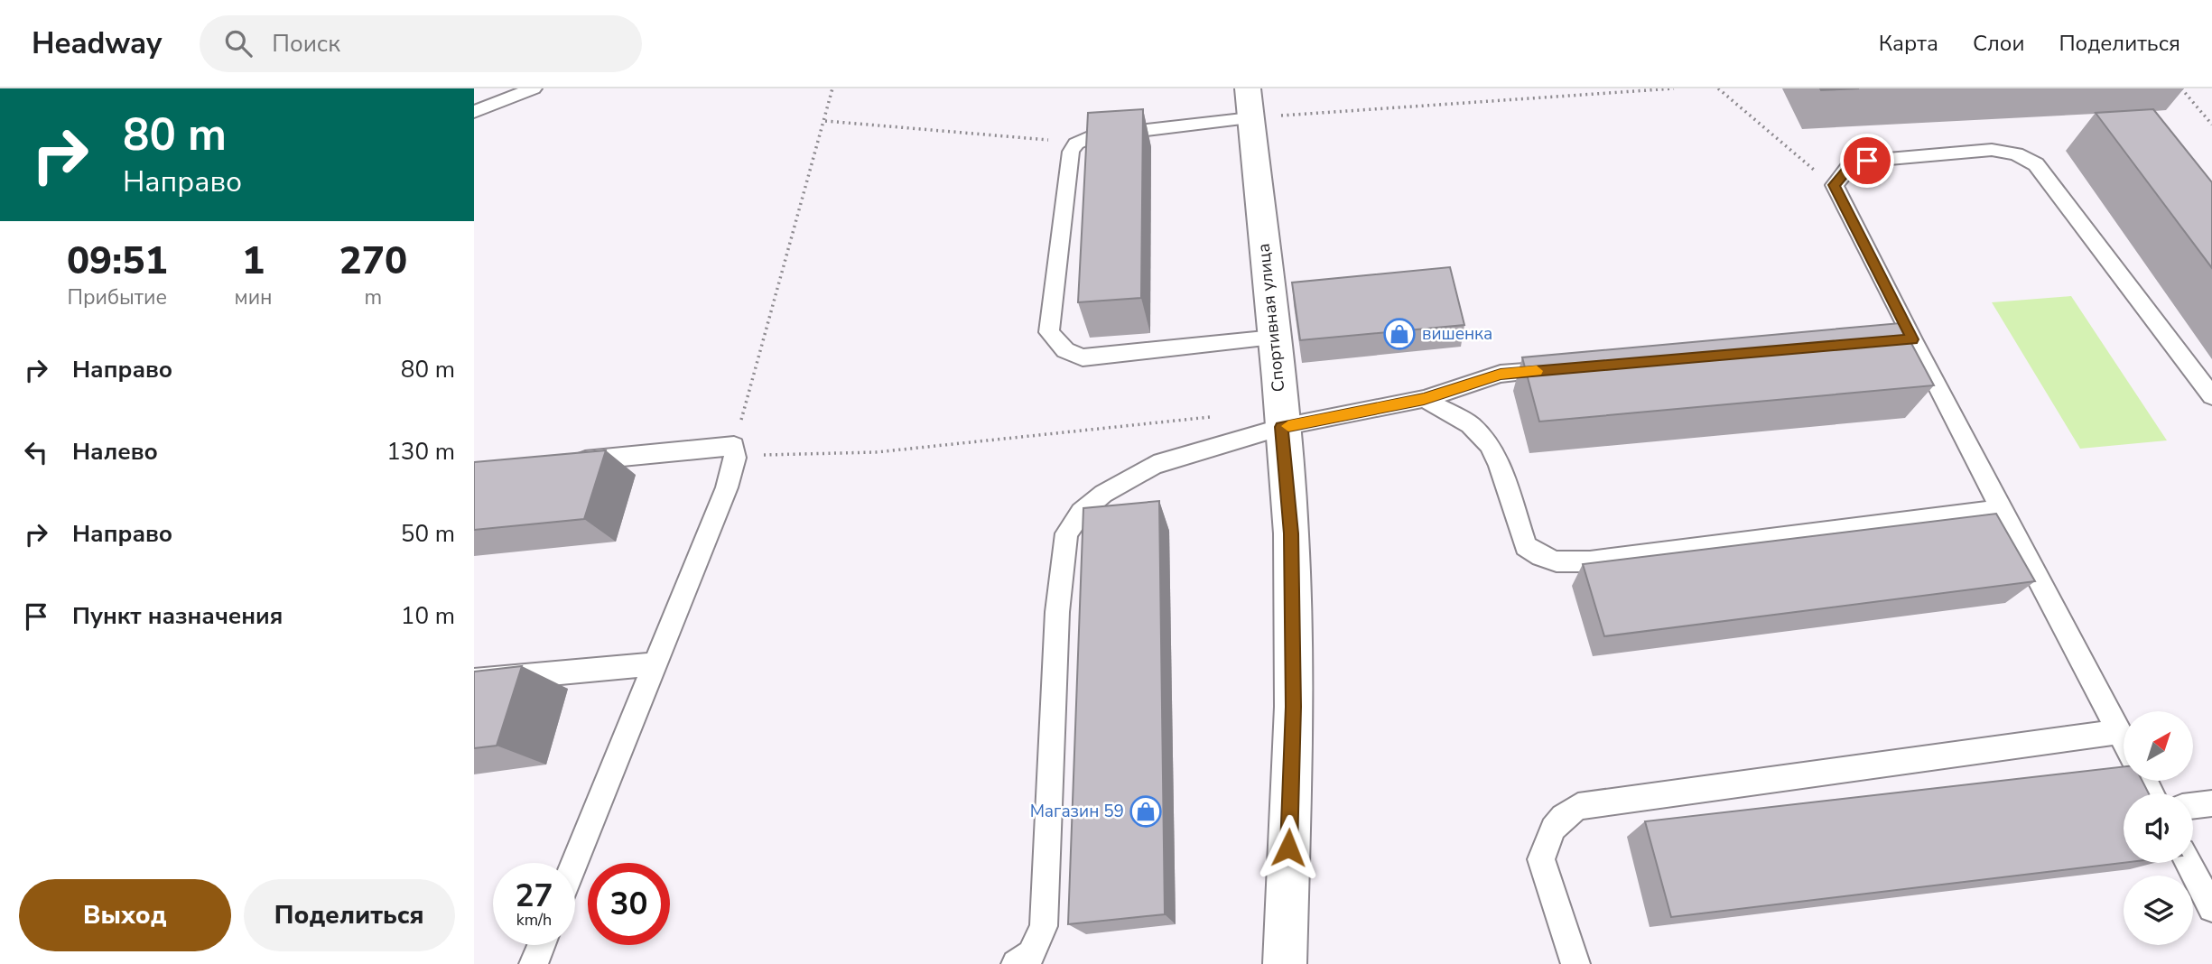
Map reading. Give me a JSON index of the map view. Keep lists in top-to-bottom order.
{
  "streets": {
    "street": ["Спортивная улица"]
  },
  "places": {
    "shop": ["вишенка", "Магазин 59"]
  },
  "north": "top right",
  "page": {
    "header": "Headway",
    "search": "Поиск",
    "nav": ["Карта", "Слои", "Поделиться"],
    "turn": ["80 m", "Направо"],
    "eta": [
      "09:51",
      "Прибытие",
      "1",
      "мин",
      "270",
      "m"
    ],
    "list": [
      {
        "name": "Направо",
        "value": "80 m"
      },
      {
        "name": "Налево",
        "value": "130 m"
      },
      {
        "name": "Направо",
        "value": "50 m"
      },
      {
        "name": "Пункт назначения",
        "value": "10 m"
      }
    ],
    "speed": "27 km/h",
    "limit": "30",
    "buttons": ["Выход", "Поделиться"]
  }
}
